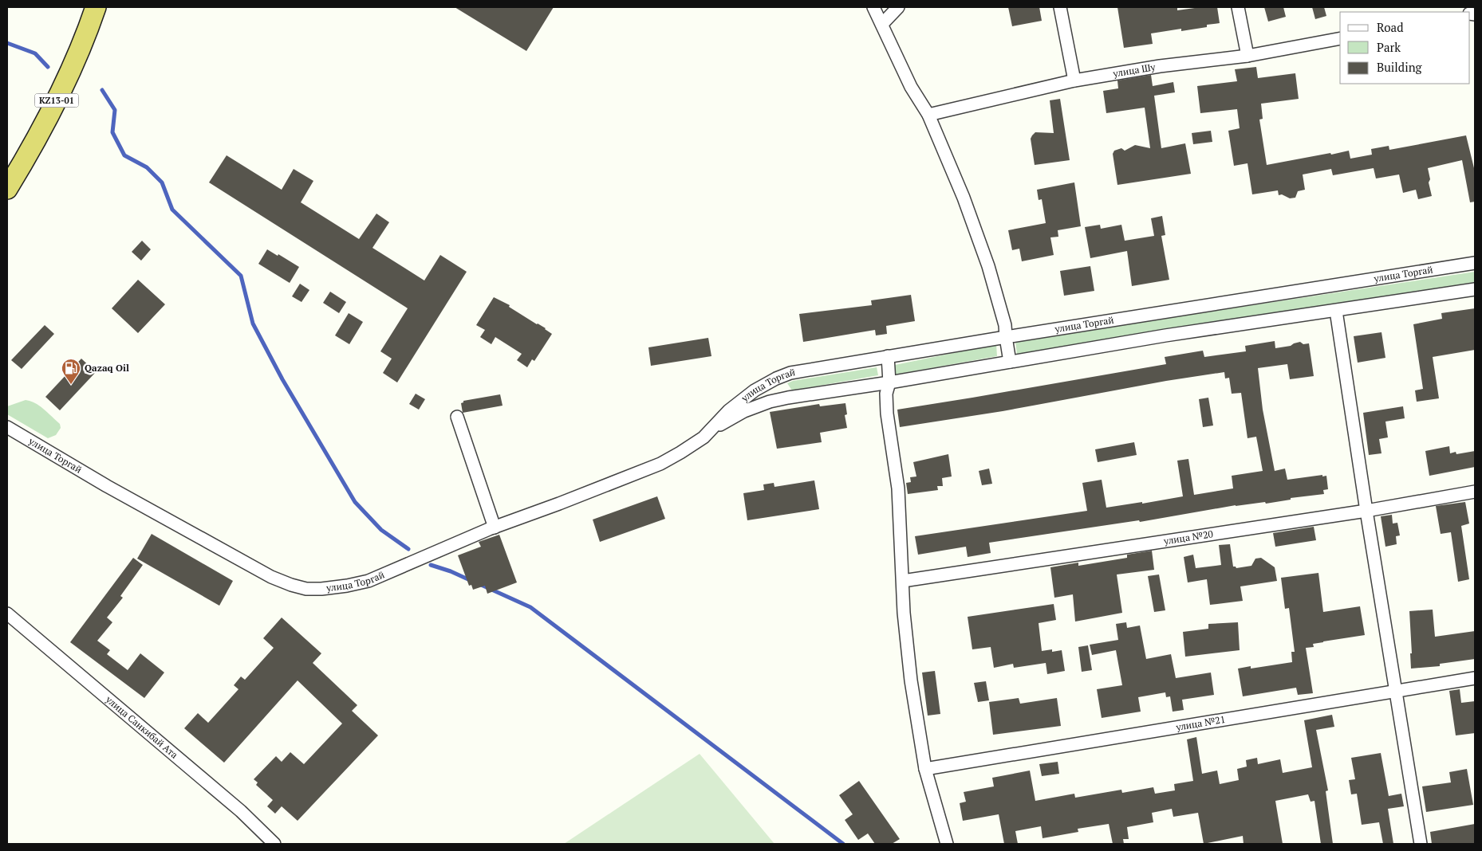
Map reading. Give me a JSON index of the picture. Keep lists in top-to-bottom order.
{
  "streets": {
    "highway": ["KZ13-01"],
    "street": [
      "улица Шу",
      "улица Торгай",
      "улица №20",
      "улица №21",
      "улица Санкибай Ата"
    ]
  },
  "places": {
    "fuel station": ["Qazaq Oil"]
  },
  "legend": ["Road", "Park", "Building"]
}
